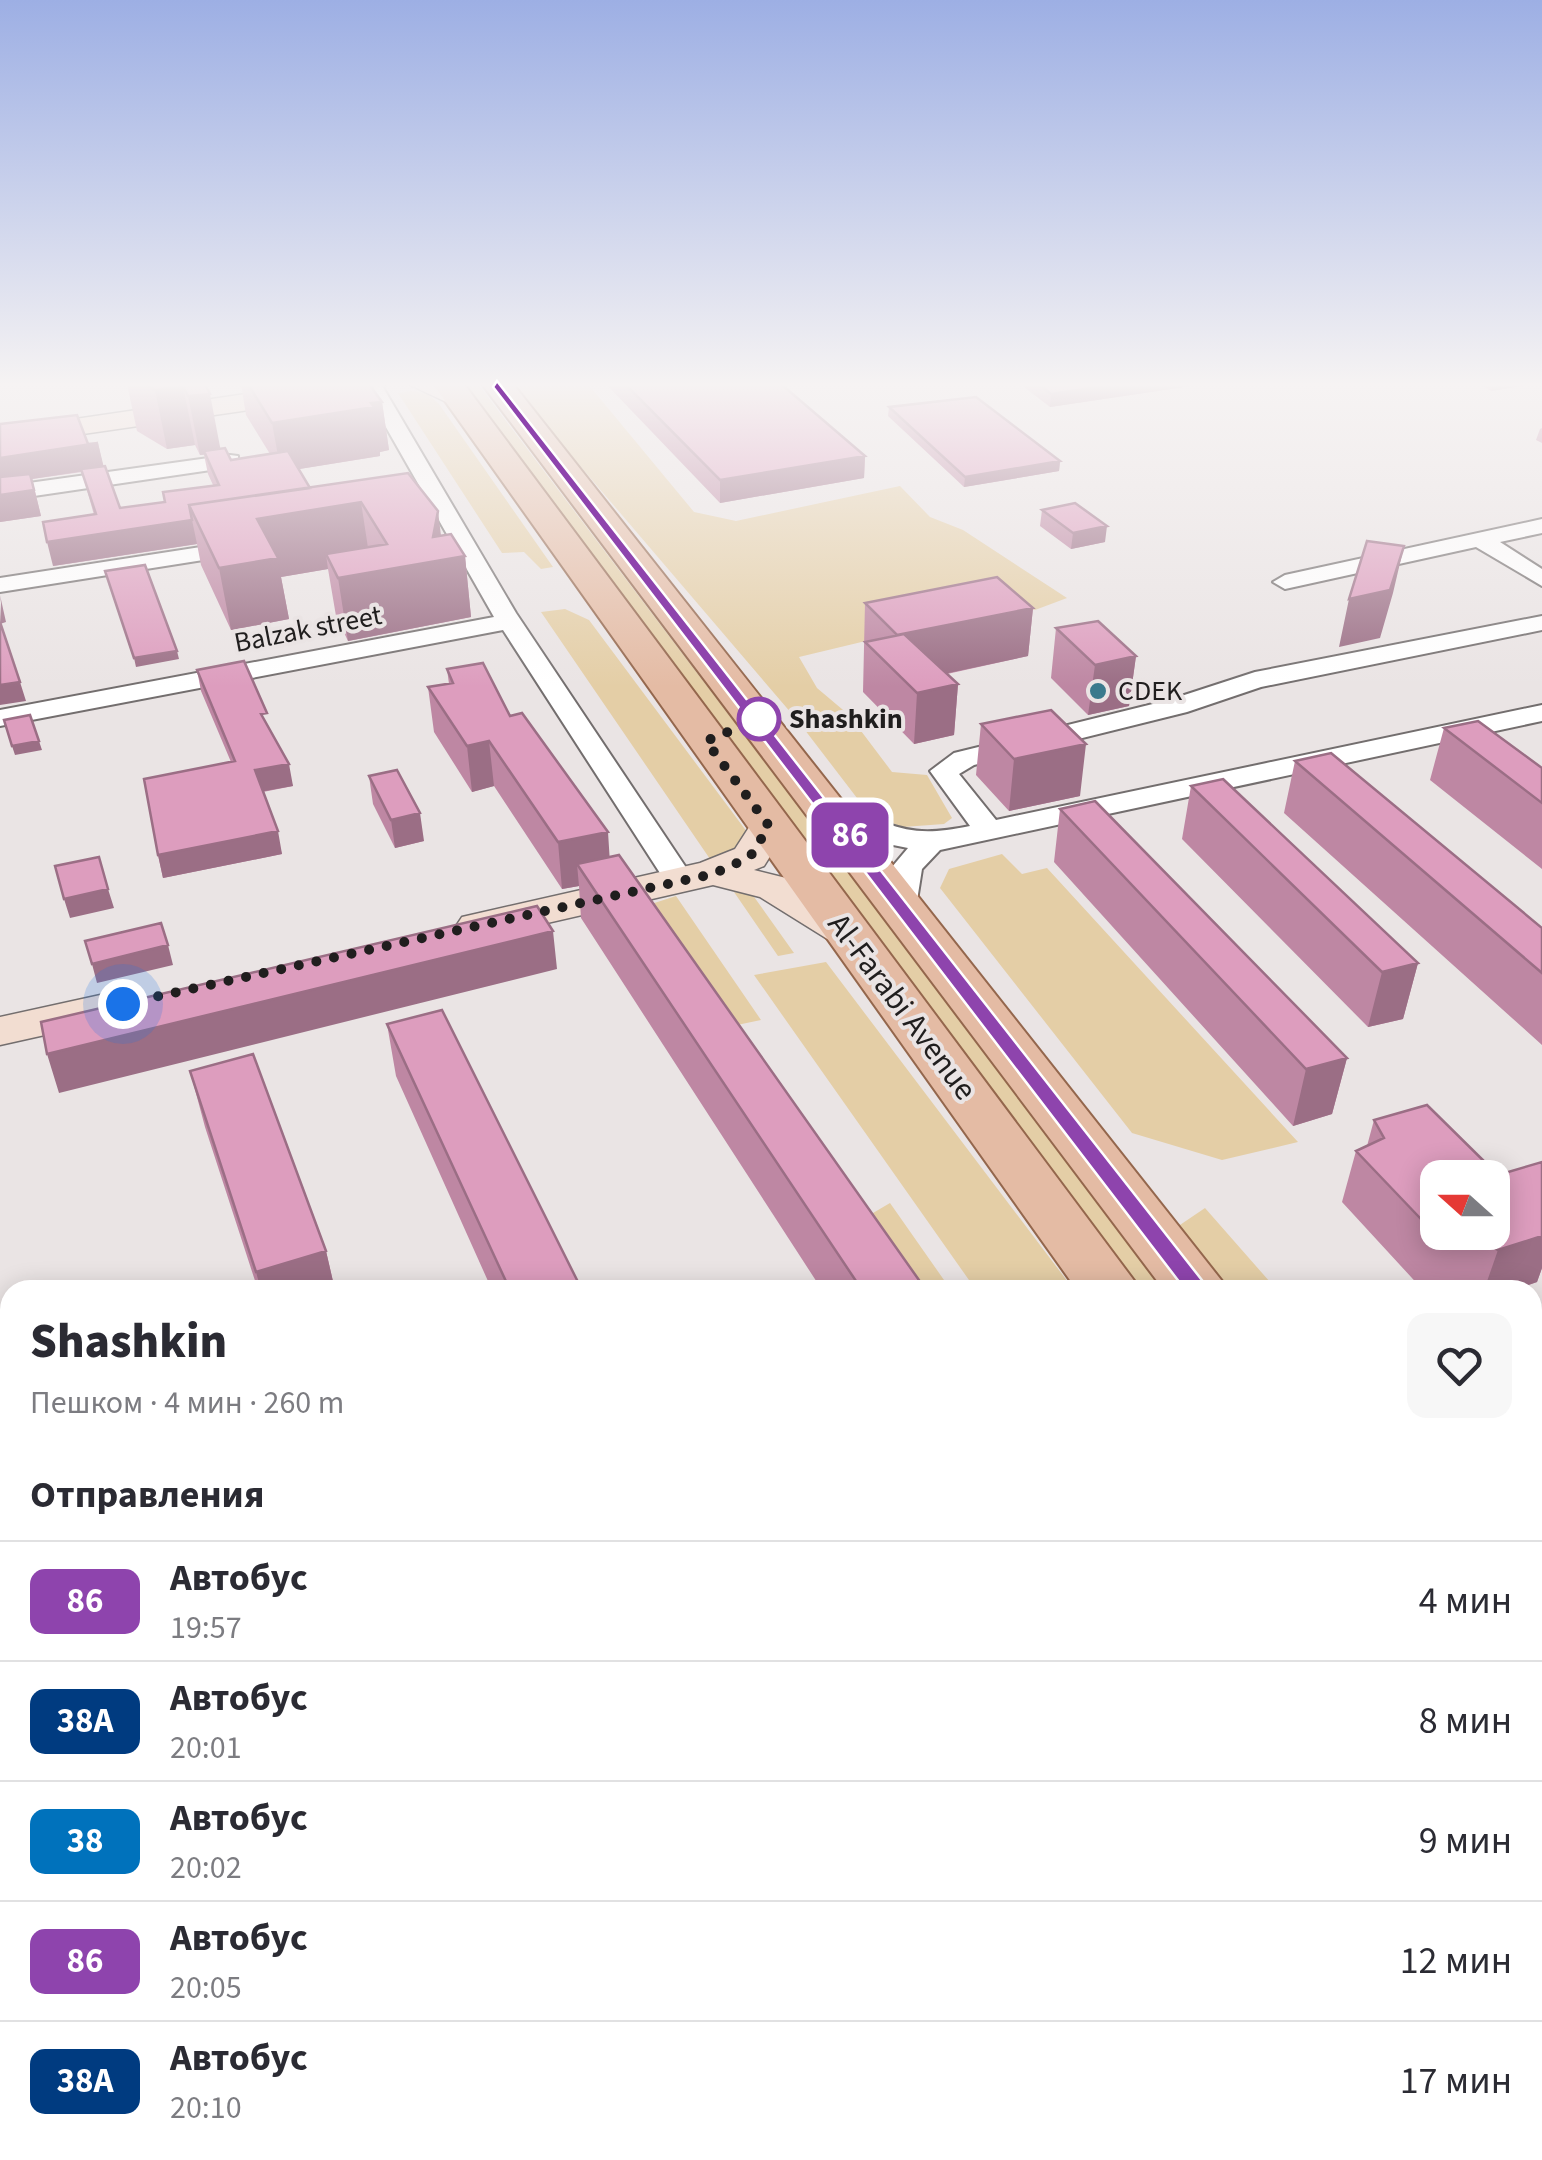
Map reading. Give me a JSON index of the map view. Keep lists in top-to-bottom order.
{
  "streets": {
    "main road": ["Al-Farabi Avenue"],
    "street": ["Balzak street"]
  },
  "places": ["CDEK", "Shashkin"],
  "lines": ["bus line 86"],
  "north": "left",
  "page": {
    "on_map": "86",
    "heading": [
      ["Shashkin", "Пешком · 4 мин · 260 m"],
      "Отправления"
    ],
    "list": [
      {
        "mark": "86",
        "name": "Автобус",
        "note": "19:57",
        "value": "4 мин"
      },
      {
        "mark": "38А",
        "name": "Автобус",
        "note": "20:01",
        "value": "8 мин"
      },
      {
        "mark": "38",
        "name": "Автобус",
        "note": "20:02",
        "value": "9 мин"
      },
      {
        "mark": "86",
        "name": "Автобус",
        "note": "20:05",
        "value": "12 мин"
      },
      {
        "mark": "38А",
        "name": "Автобус",
        "note": "20:10",
        "value": "17 мин"
      }
    ]
  }
}
